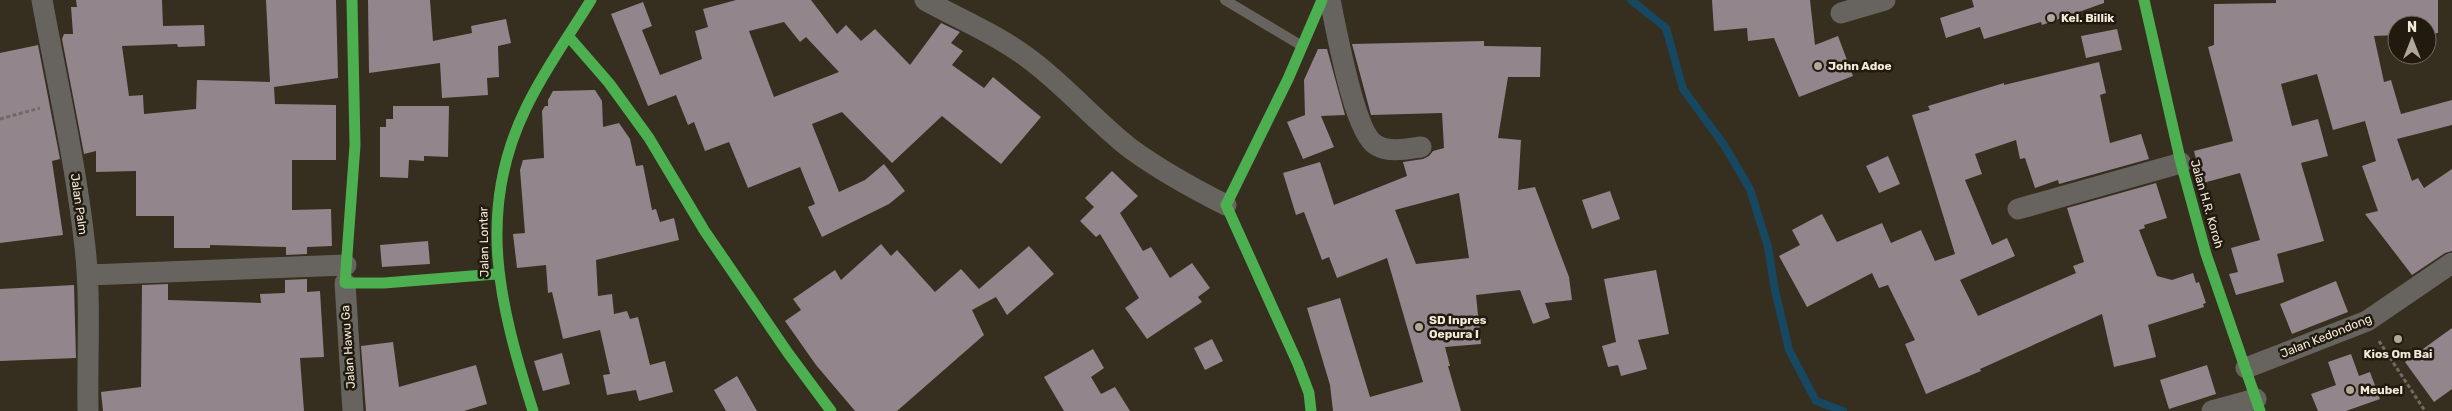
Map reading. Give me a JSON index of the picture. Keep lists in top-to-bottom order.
{
  "streets": {
    "street": [
      "Jalan Palm",
      "Jalan H.R. Koroh",
      "Jalan Lontar",
      "Jalan Kedondong",
      "Jalan Hawu Ga"
    ]
  },
  "crossings": [
    ["Jalan H.R. Koroh", "Jalan Kedondong"]
  ],
  "places": [
    "Kel. Billik",
    "John Adoe",
    "SD Inpres Oepura I",
    "Kios Om Bai",
    "Meubel"
  ],
  "north": "top"
}
